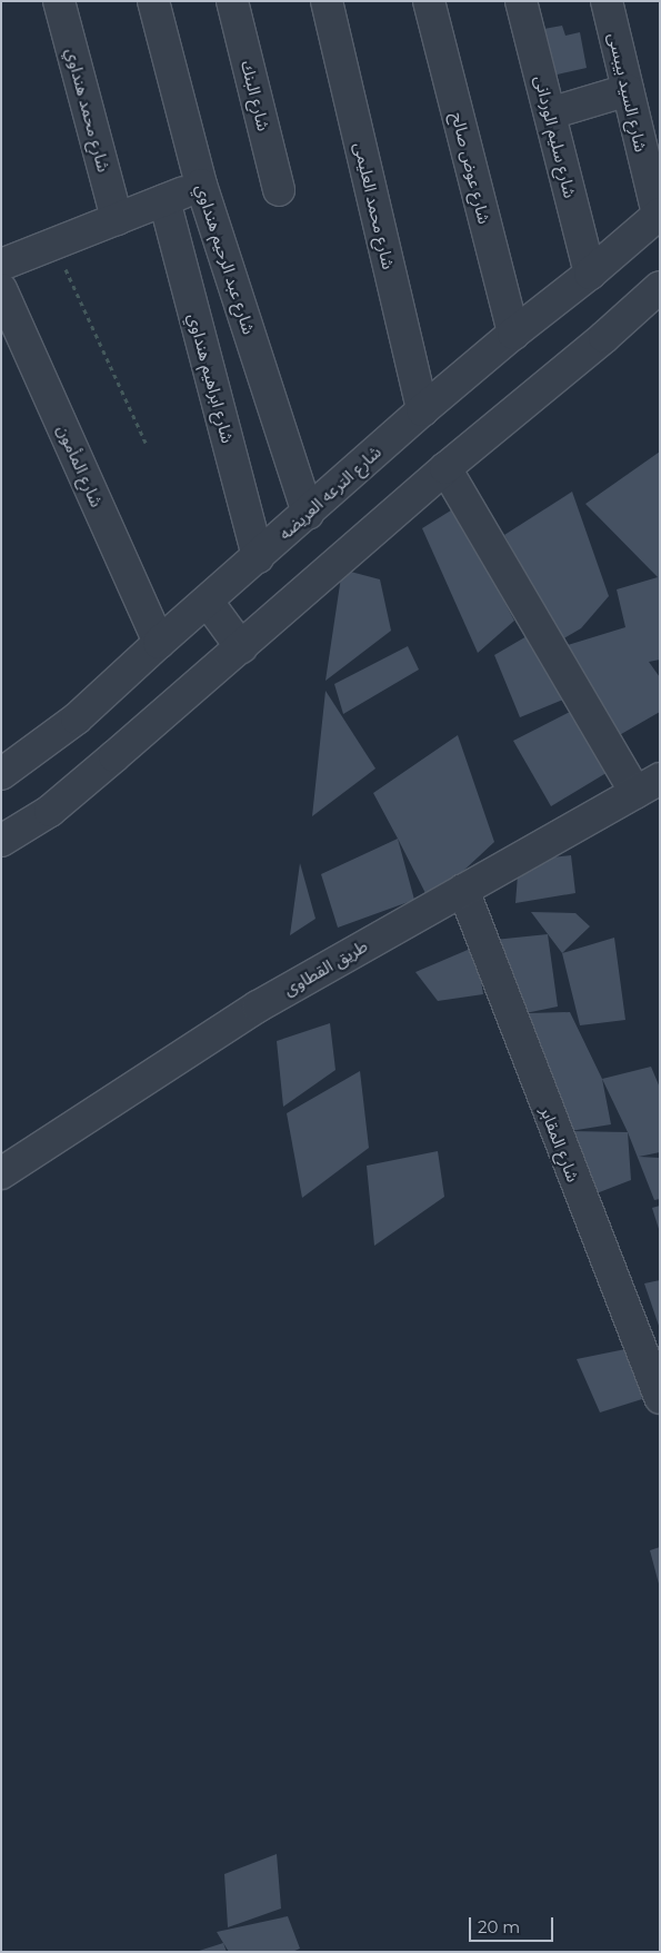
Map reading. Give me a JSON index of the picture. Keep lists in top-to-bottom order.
{
  "streets": {
    "street": [
      "شارع السيد بيبسى",
      "شارع البنك",
      "شارع محمد هنداوي",
      "شارع سليم الوردانى",
      "شارع عوض صالح",
      "شارع محمد العليمى",
      "شارع عبد الرحيم هنداوي",
      "شارع ابراهيم هنداوي",
      "شارع المأمون",
      "شارع الترعه العريضه",
      "طريق القطاوى",
      "شارع المقابر"
    ]
  },
  "crossings": [
    ["شارع السيد بيبسى", "شارع الترعه العريضه"],
    ["شارع سليم الوردانى", "شارع الترعه العريضه"],
    ["شارع عوض صالح", "شارع الترعه العريضه"],
    ["شارع محمد العليمى", "شارع الترعه العريضه"],
    ["شارع عبد الرحيم هنداوي", "شارع الترعه العريضه"],
    ["شارع ابراهيم هنداوي", "شارع الترعه العريضه"],
    ["شارع المأمون", "شارع الترعه العريضه"],
    ["طريق القطاوى", "شارع المقابر"]
  ],
  "scale_bar": "20 m"
}
